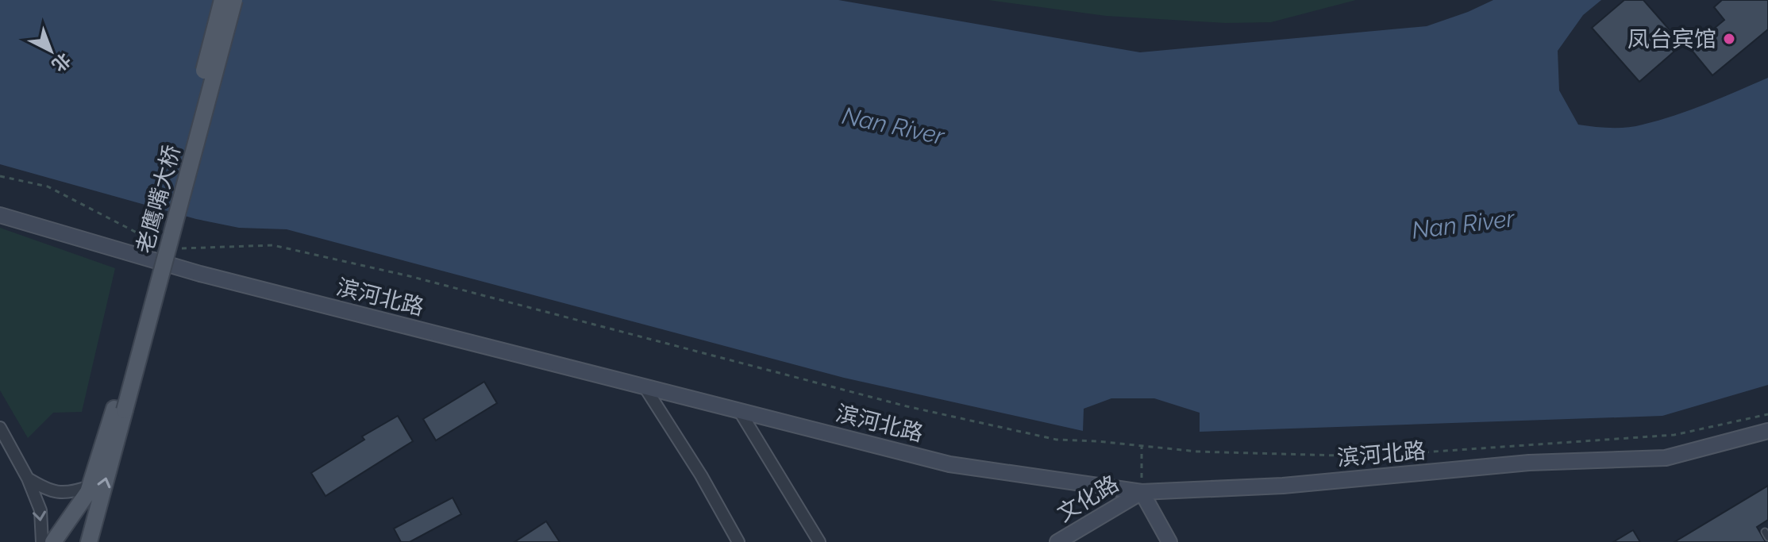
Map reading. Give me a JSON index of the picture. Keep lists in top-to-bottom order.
{
  "streets": {
    "main road": ["老鹰嘴大桥"],
    "street": ["滨河北路", "文化路"]
  },
  "crossings": [
    ["滨河北路", "文化路"]
  ],
  "water": ["Nan River"],
  "places": ["凤台宾馆"],
  "north": "bottom right"
}
